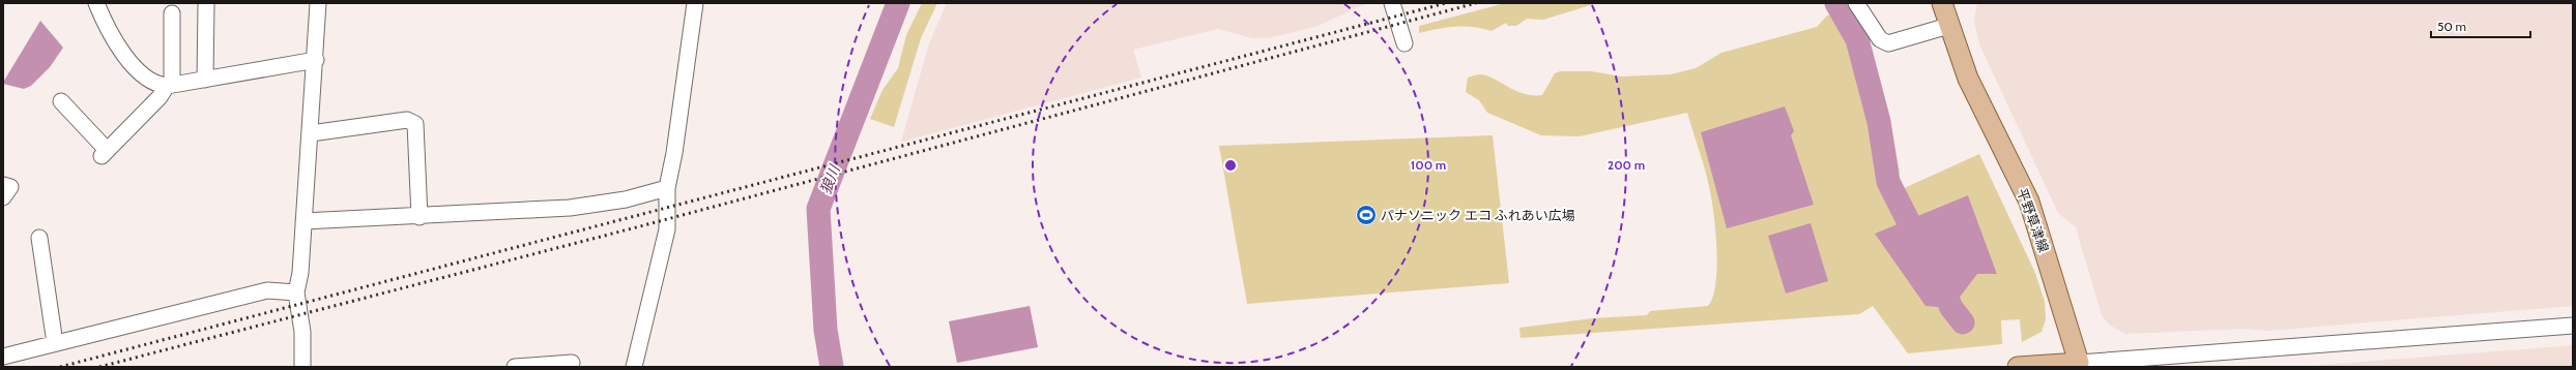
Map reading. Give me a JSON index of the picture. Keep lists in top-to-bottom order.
{
  "streets": {
    "main road": ["平野草津線"]
  },
  "water": ["狼川"],
  "places": {
    "sports": ["パナソニック エコ ふれあい広場"]
  },
  "scale_bar": "50 m",
  "rings": ["100 m", "200 m"]
}
